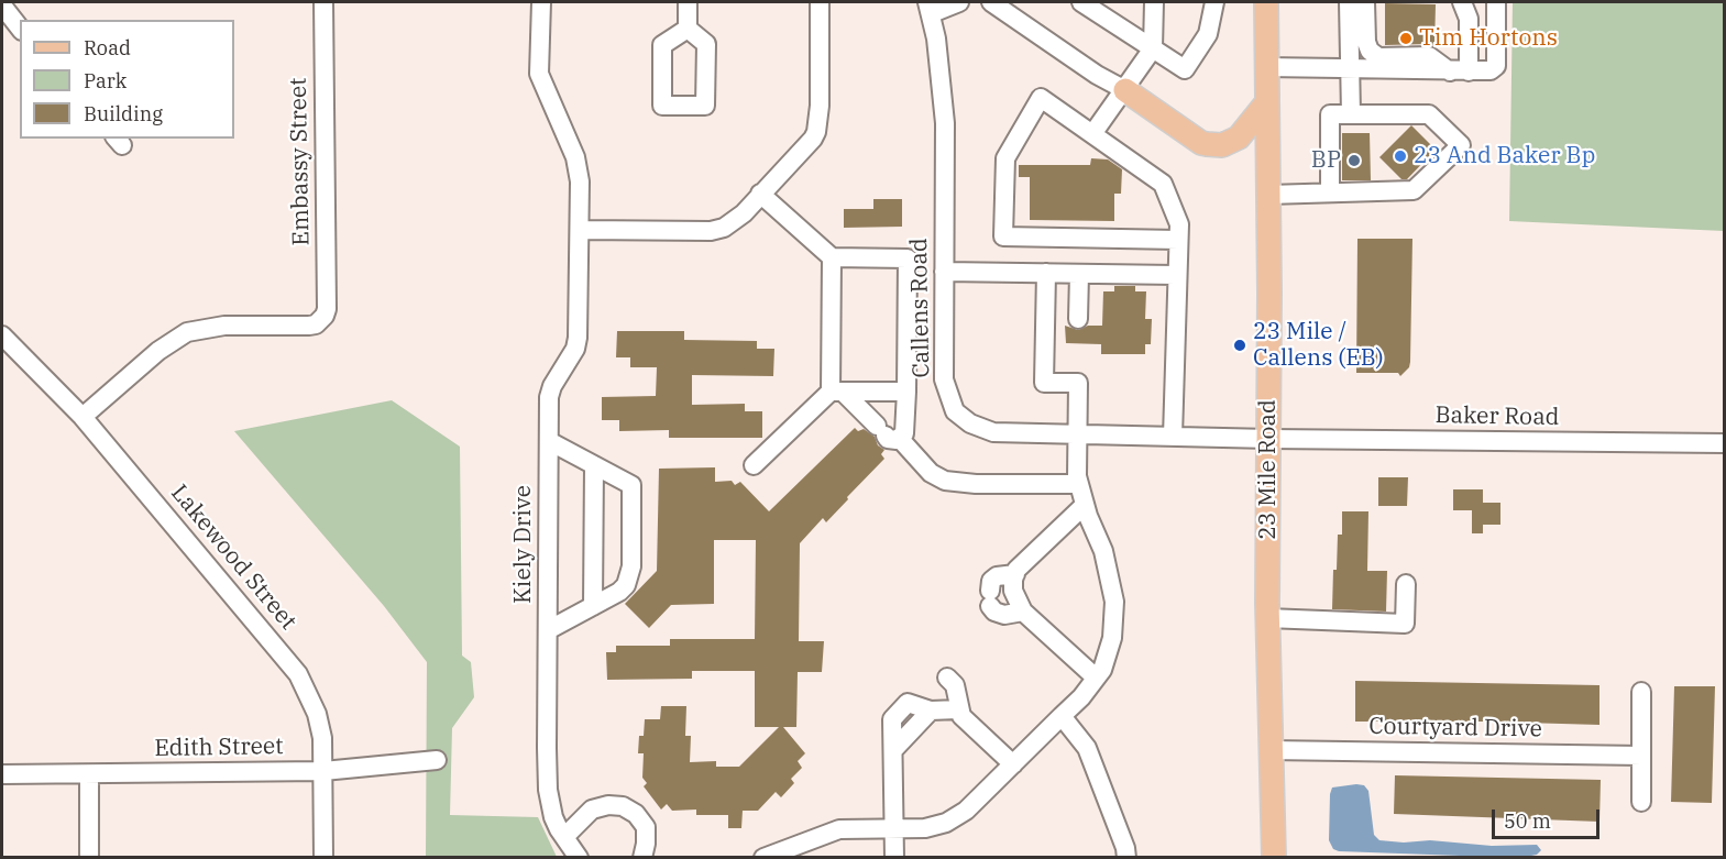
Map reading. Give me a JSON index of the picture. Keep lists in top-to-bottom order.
{
  "streets": {
    "main road": ["23 Mile Road"],
    "street": [
      "Embassy Street",
      "Callens Road",
      "Baker Road",
      "Kiely Drive",
      "Lakewood Street",
      "Courtyard Drive",
      "Edith Street"
    ]
  },
  "crossings": [
    ["Embassy Street", "Lakewood Street"],
    ["Callens Road", "Baker Road"],
    ["Callens Road", "23 Mile Road"],
    ["Baker Road", "23 Mile Road"],
    ["23 Mile Road", "Courtyard Drive"],
    ["Lakewood Street", "Edith Street"]
  ],
  "places": [
    "Tim Hortons",
    "23 And Baker Bp",
    "BP",
    "23 Mile / Callens (EB)"
  ],
  "legend": ["Road", "Park", "Building"],
  "scale_bar": "50 m"
}
